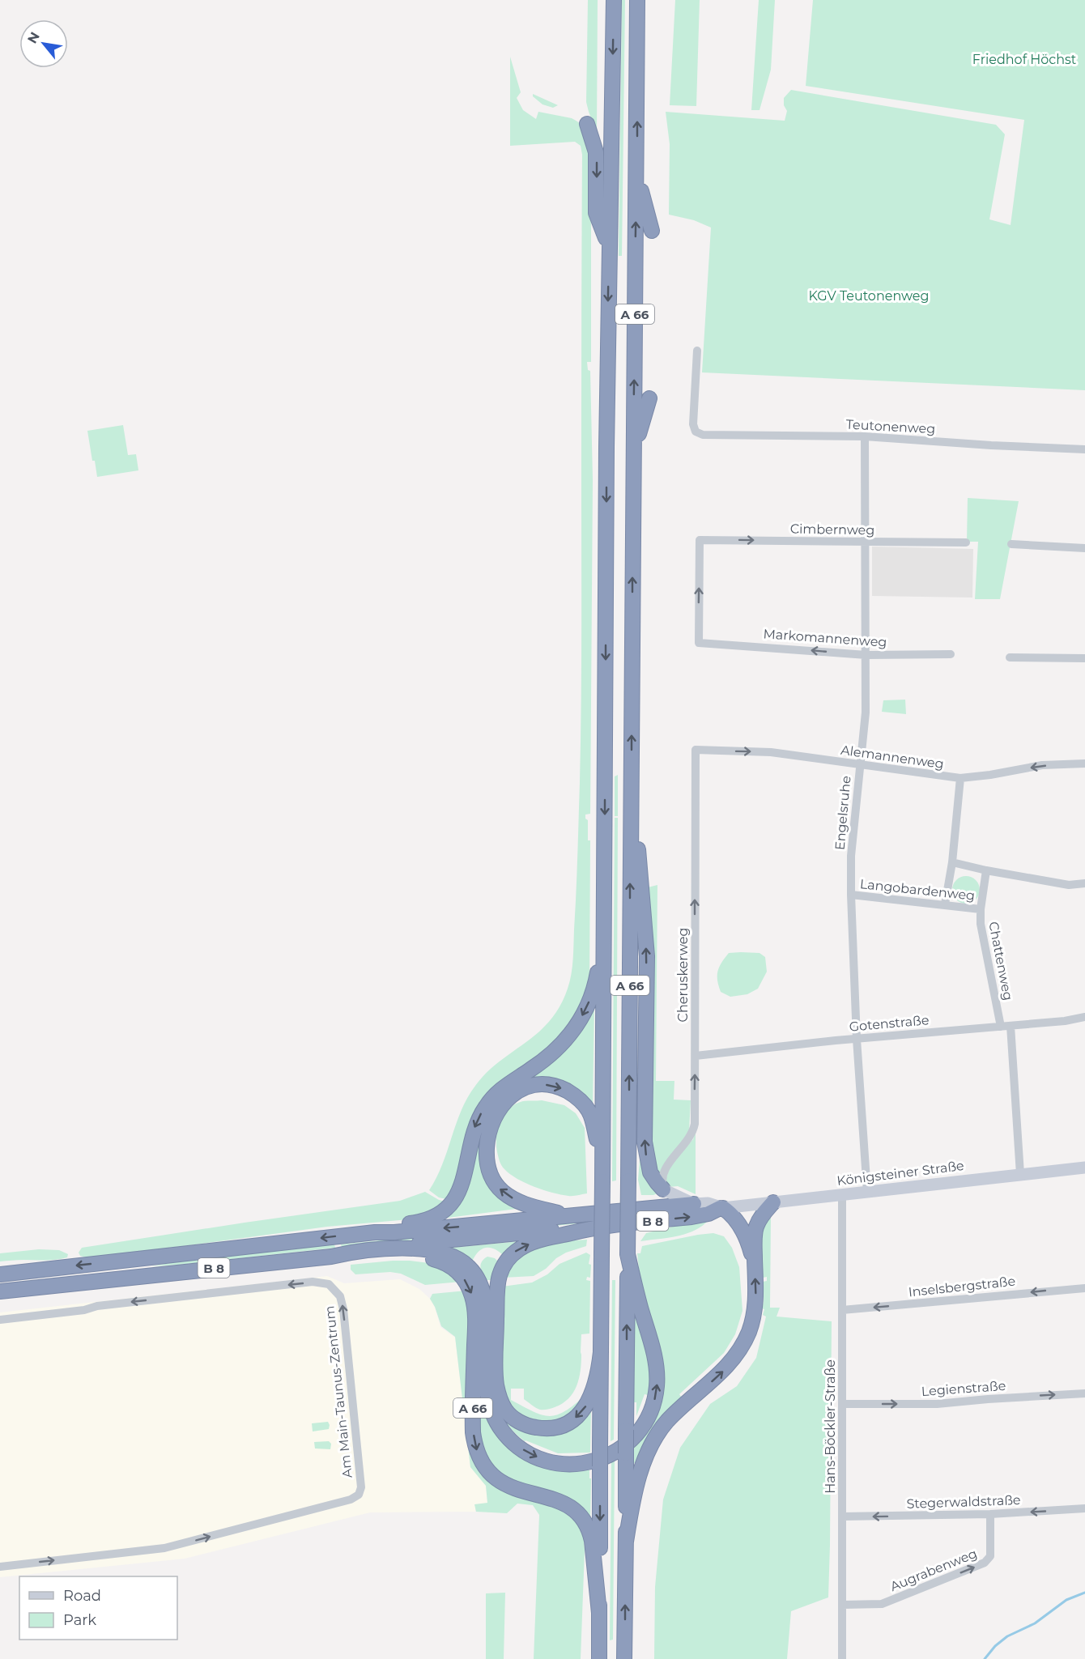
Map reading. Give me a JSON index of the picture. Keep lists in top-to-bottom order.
{
  "streets": {
    "highway": ["A 66", "B 8"],
    "main road": ["Königsteiner Straße"],
    "street": [
      "Teutonenweg",
      "Cimbernweg",
      "Markomannenweg",
      "Alemannenweg",
      "Engelsruhe",
      "Langobardenweg",
      "Chattenweg",
      "Cheruskerweg",
      "Gotenstraße",
      "Inselsbergstraße",
      "Legienstraße",
      "Am Main-Taunus-Zentrum",
      "Hans-Böckler-Straße",
      "Stegerwaldstraße",
      "Augrabenweg"
    ]
  },
  "crossings": [
    ["A 66", "B 8"],
    ["Teutonenweg", "Engelsruhe"],
    ["Cimbernweg", "Markomannenweg"],
    ["Cimbernweg", "Engelsruhe"],
    ["Markomannenweg", "Engelsruhe"],
    ["Alemannenweg", "Engelsruhe"],
    ["Alemannenweg", "Cheruskerweg"],
    ["Engelsruhe", "Langobardenweg"],
    ["Engelsruhe", "Gotenstraße"],
    ["Engelsruhe", "Königsteiner Straße"],
    ["Langobardenweg", "Chattenweg"],
    ["Chattenweg", "Gotenstraße"],
    ["Cheruskerweg", "Gotenstraße"],
    ["Königsteiner Straße", "B 8"],
    ["Königsteiner Straße", "Hans-Böckler-Straße"],
    ["Inselsbergstraße", "Hans-Böckler-Straße"],
    ["Legienstraße", "Hans-Böckler-Straße"],
    ["Hans-Böckler-Straße", "Stegerwaldstraße"],
    ["Hans-Böckler-Straße", "Augrabenweg"],
    ["Stegerwaldstraße", "Augrabenweg"]
  ],
  "one_way": [
    "Markomannenweg",
    "Cheruskerweg",
    "Inselsbergstraße",
    "Legienstraße",
    "Stegerwaldstraße",
    "Augrabenweg"
  ],
  "parks": ["Friedhof Höchst", "KGV Teutonenweg"],
  "legend": ["Road", "Park"],
  "north": "top left"
}
